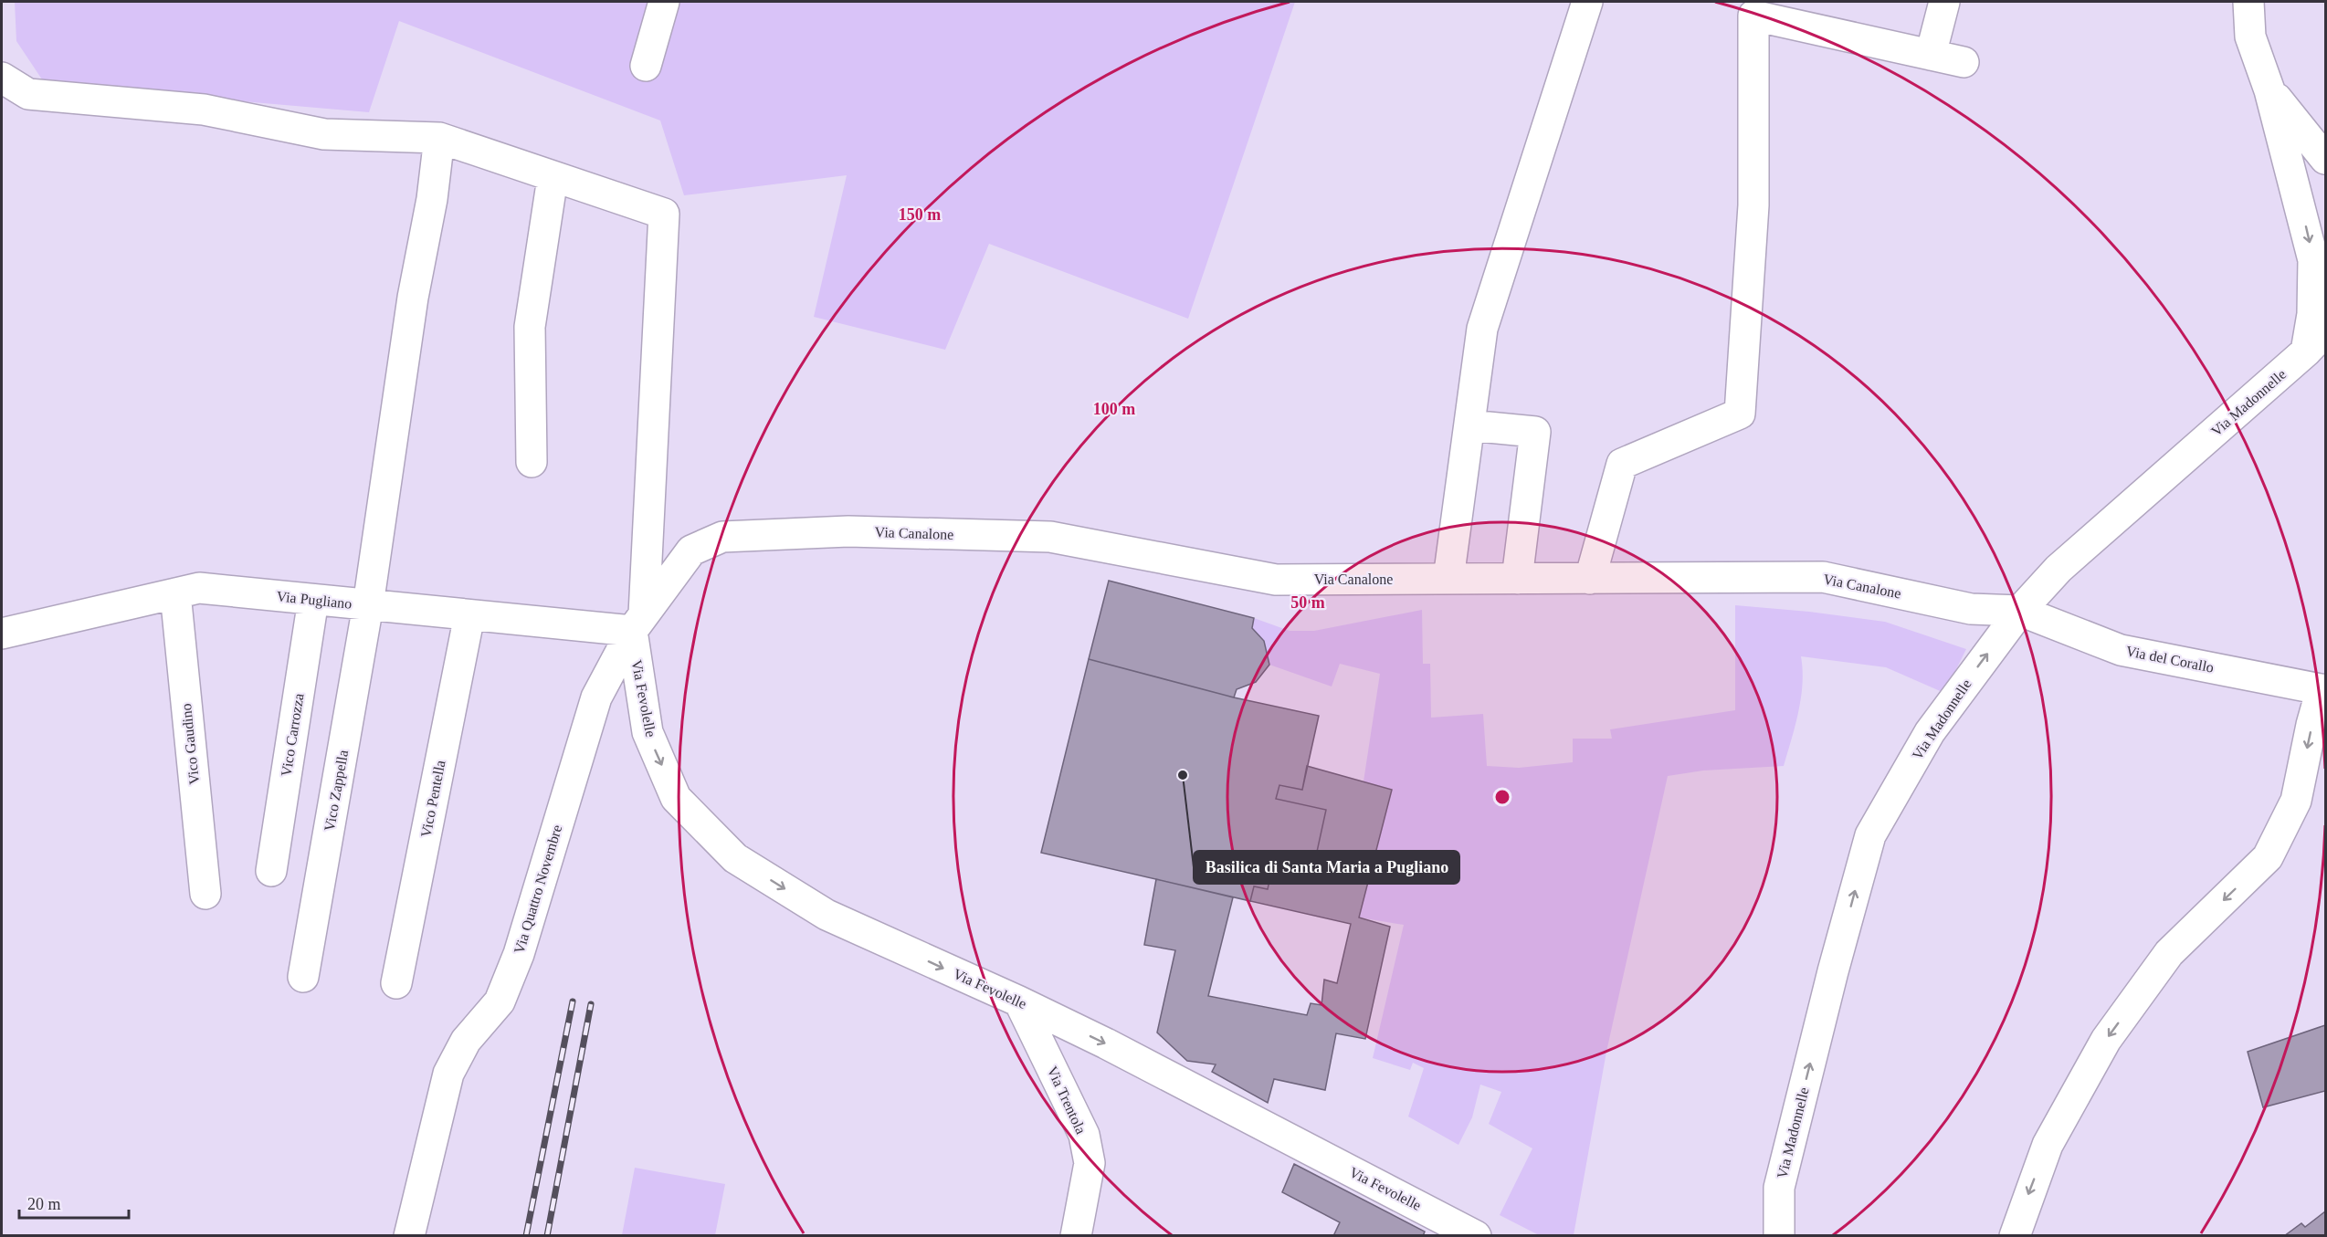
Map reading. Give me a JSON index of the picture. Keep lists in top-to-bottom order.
{
  "streets": {
    "street": [
      "Via Madonnelle",
      "Via Canalone",
      "Via Pugliano",
      "Via del Corallo",
      "Via Fevolelle",
      "Vico Carrozza",
      "Vico Gaudino",
      "Vico Zappella",
      "Vico Pentella",
      "Via Quattro Novembre",
      "Via Trentola"
    ]
  },
  "crossings": [
    ["Via Madonnelle", "Via Canalone"],
    ["Via Madonnelle", "Via del Corallo"],
    ["Via Canalone", "Via del Corallo"],
    ["Via Canalone", "Via Quattro Novembre"],
    ["Via Pugliano", "Via Fevolelle"],
    ["Via Pugliano", "Vico Carrozza"],
    ["Via Pugliano", "Vico Gaudino"],
    ["Via Pugliano", "Vico Zappella"],
    ["Via Pugliano", "Vico Pentella"],
    ["Via Pugliano", "Via Quattro Novembre"],
    ["Via Fevolelle", "Via Quattro Novembre"],
    ["Via Fevolelle", "Via Trentola"]
  ],
  "one_way": ["Via Madonnelle", "Via Fevolelle"],
  "places": ["Basilica di Santa Maria a Pugliano"],
  "scale_bar": "20 m",
  "rings": ["150 m", "100 m", "50 m"]
}
